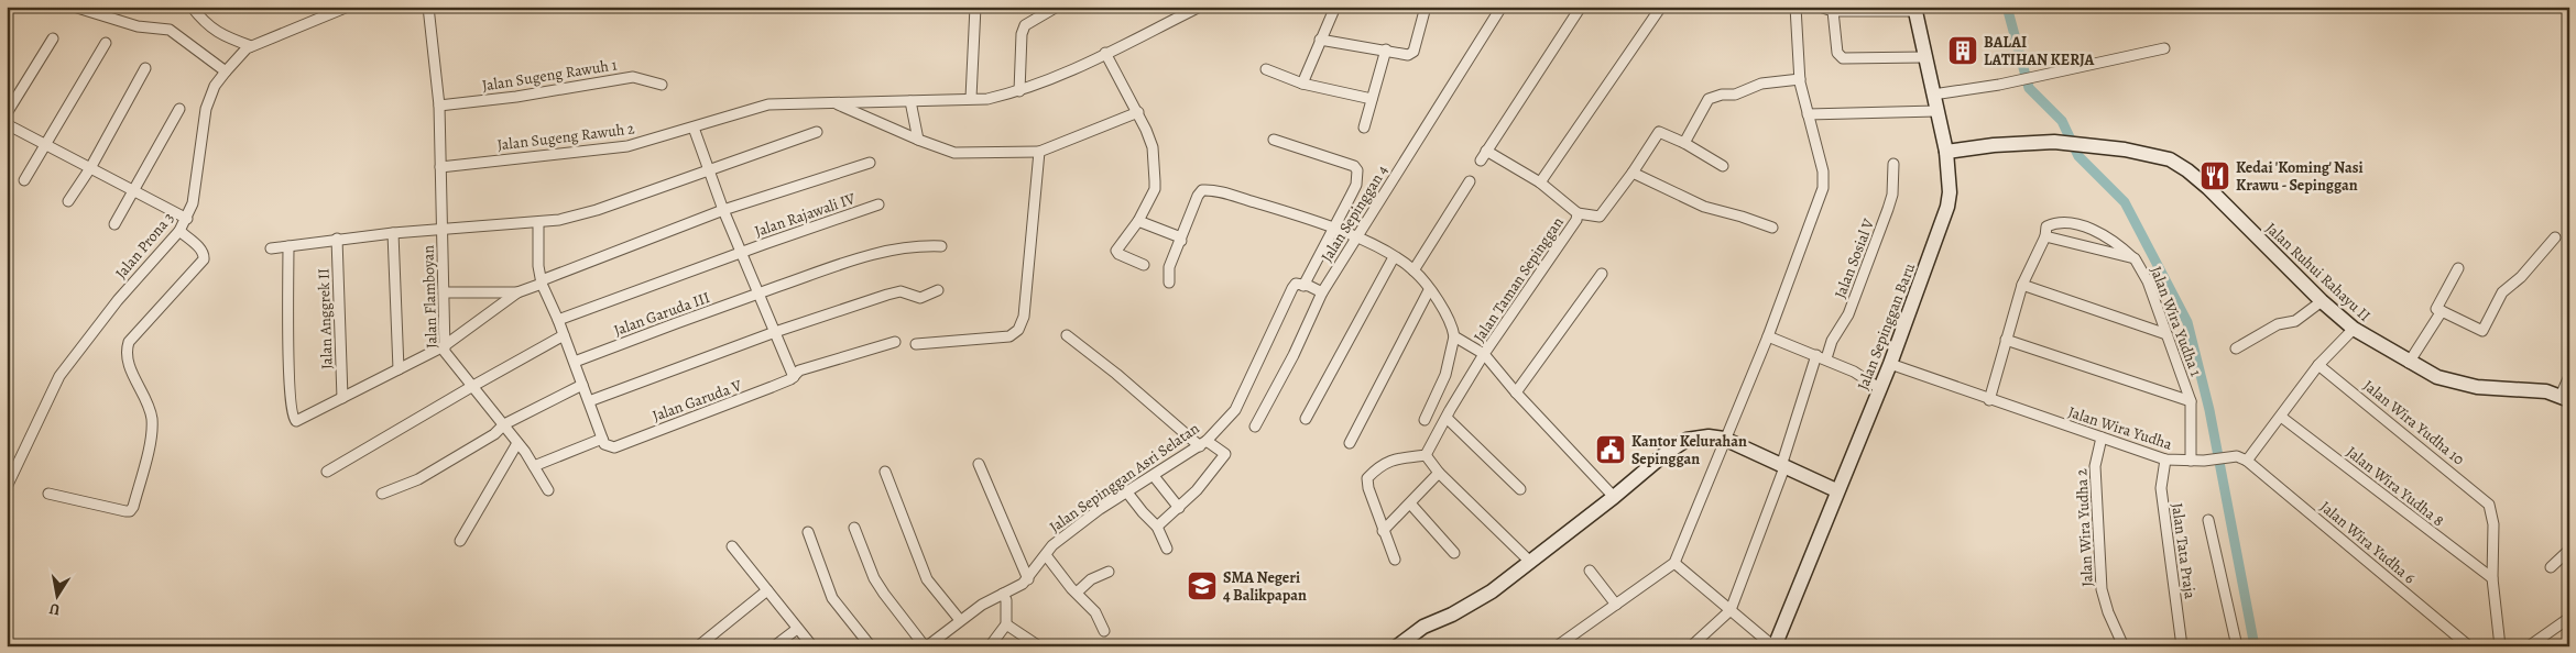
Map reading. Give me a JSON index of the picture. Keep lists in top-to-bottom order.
{
  "streets": {
    "street": [
      "Jalan Sugeng Rawuh 1",
      "Jalan Sugeng Rawuh 2",
      "Jalan Sepinggan 4",
      "Jalan Rajawali IV",
      "Jalan Prona 3",
      "Jalan Sosial V",
      "Jalan Ruhui Rahayu II",
      "Jalan Taman Sepinggan",
      "Jalan Flamboyan",
      "Jalan Garuda III",
      "Jalan Anggrek II",
      "Jalan Wira Yudha 1",
      "Jalan Sepinggan Baru",
      "Jalan Garuda V",
      "Jalan Wira Yudha 10",
      "Jalan Wira Yudha",
      "Jalan Sepinggan Asri Selatan",
      "Jalan Wira Yudha 8",
      "Jalan Wira Yudha 2",
      "Jalan Wira Yudha 6",
      "Jalan Tata Praja"
    ]
  },
  "crossings": [
    ["Jalan Sugeng Rawuh 1", "Jalan Flamboyan"],
    ["Jalan Sugeng Rawuh 2", "Jalan Flamboyan"],
    ["Jalan Ruhui Rahayu II", "Jalan Sepinggan Baru"],
    ["Jalan Flamboyan", "Jalan Garuda V"],
    ["Jalan Wira Yudha 1", "Jalan Wira Yudha"],
    ["Jalan Sepinggan Baru", "Jalan Wira Yudha"],
    ["Jalan Wira Yudha 10", "Jalan Wira Yudha 8"],
    ["Jalan Wira Yudha", "Jalan Wira Yudha 2"],
    ["Jalan Wira Yudha", "Jalan Wira Yudha 6"],
    ["Jalan Wira Yudha", "Jalan Tata Praja"]
  ],
  "places": {
    "building": ["BALAI LATIHAN KERJA"],
    "restaurant": ["Kedai 'Koming' Nasi Krawu - Sepinggan"],
    "public building": ["Kantor Kelurahan Sepinggan"],
    "school or university": ["SMA Negeri 4 Balikpapan"]
  },
  "north": "bottom"
}
